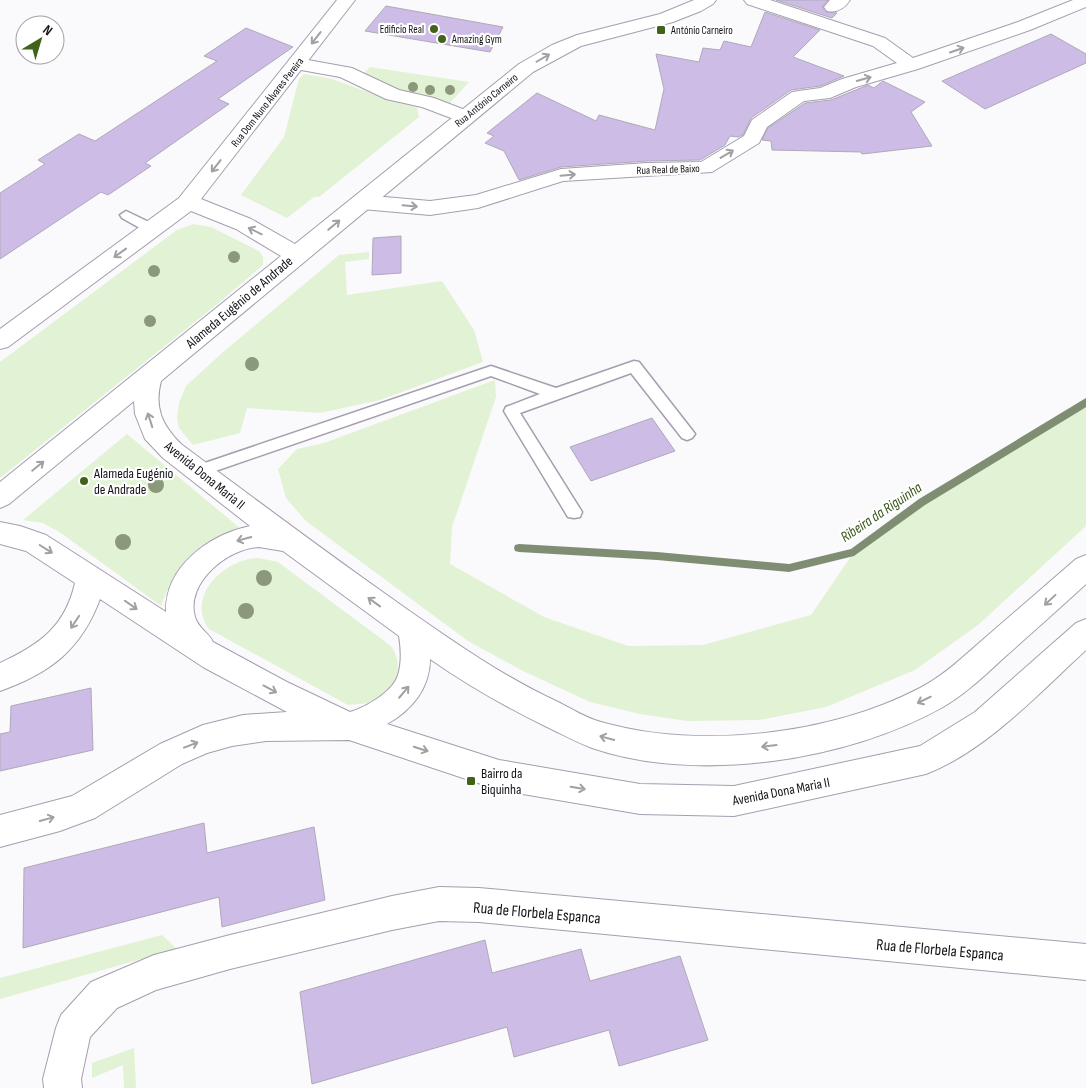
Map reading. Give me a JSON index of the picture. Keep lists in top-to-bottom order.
{
  "streets": {
    "street": [
      "Rua António Carneiro",
      "Rua Dom Nuno Álvares Pereira",
      "Rua Real de Baixo",
      "Alameda Eugênio de Andrade",
      "Avenida Dona Maria II",
      "Rua de Florbela Espanca"
    ]
  },
  "crossings": [
    ["Rua António Carneiro", "Rua Real de Baixo"],
    ["Rua António Carneiro", "Alameda Eugênio de Andrade"],
    ["Rua Dom Nuno Álvares Pereira", "Alameda Eugênio de Andrade"],
    ["Alameda Eugênio de Andrade", "Avenida Dona Maria II"]
  ],
  "one_way": ["Rua António Carneiro", "Rua Dom Nuno Álvares Pereira", "Rua Real de Baixo"],
  "water": ["Ribeira da Riguinha"],
  "places": {
    "other": ["Edificio Real", "Amazing Gym", "Alameda Eugénio de Andrade"],
    "transit": ["António Carneiro", "Bairro da Biquinha"]
  },
  "north": "top right"
}
